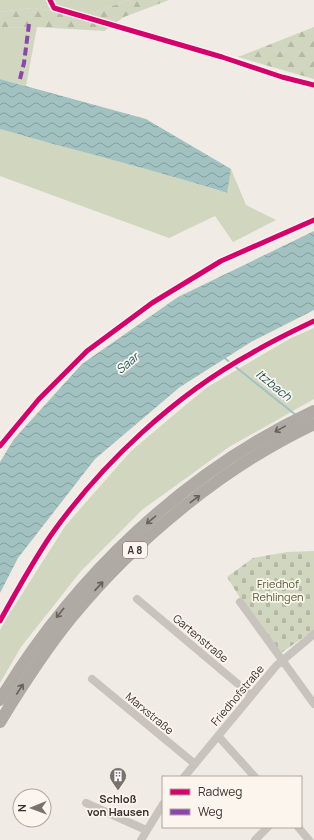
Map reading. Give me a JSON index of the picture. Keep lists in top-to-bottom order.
{
  "streets": {
    "highway": ["A 8"],
    "street": ["Gartenstraße", "Friedhofstraße", "Marxstraße"]
  },
  "crossings": [
    ["Gartenstraße", "Friedhofstraße"],
    ["Friedhofstraße", "Marxstraße"]
  ],
  "water": ["Saar", "Itzbach"],
  "parks": ["Friedhof Rehlingen"],
  "places": {
    "building": ["Schloß von Hausen"]
  },
  "legend": ["Radweg", "Weg"],
  "north": "left"
}
